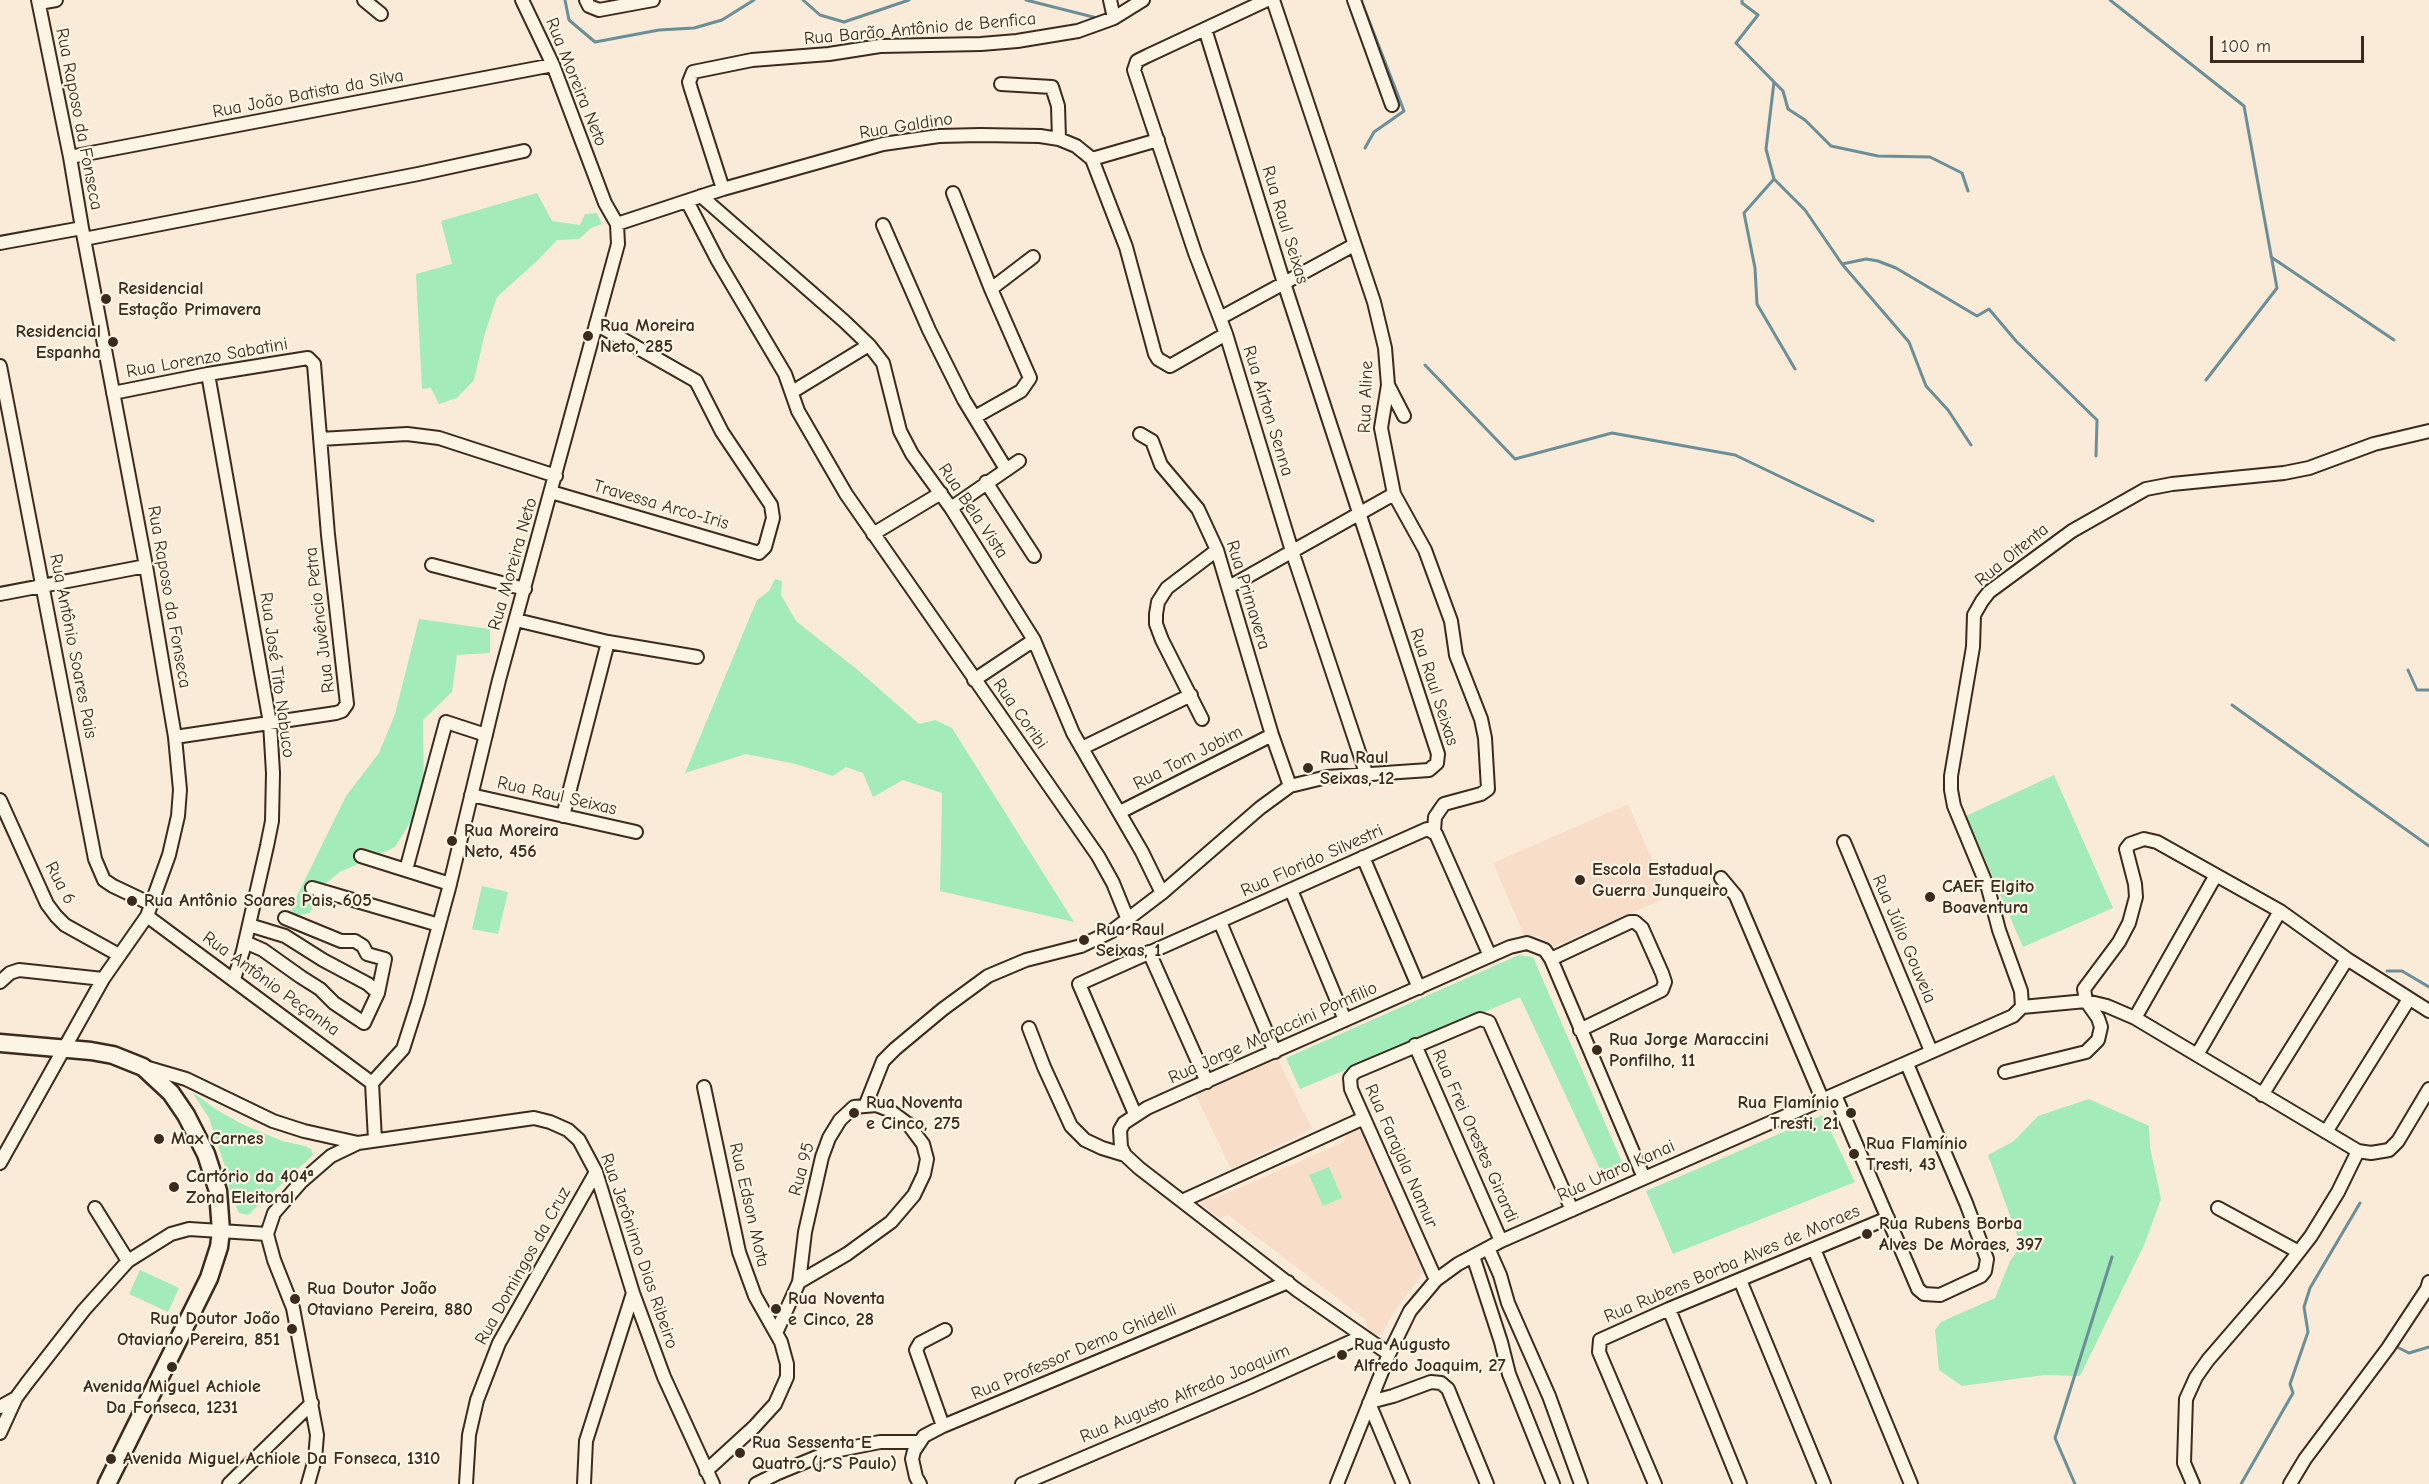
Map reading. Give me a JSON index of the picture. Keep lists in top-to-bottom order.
{
  "streets": {
    "street": [
      "Rua Barão Antônio de Benfica",
      "Rua Moreira Neto",
      "Rua João Batista da Silva",
      "Rua Raposo da Fonseca",
      "Rua Galdino",
      "Rua Raul Seixas",
      "Rua Lorenzo Sabatini",
      "Rua Aline",
      "Rua Aírton Senna",
      "Travessa Arco-Iris",
      "Rua Bela Vista",
      "Rua Oitenta",
      "Rua Primavera",
      "Rua Juvêncio Petra",
      "Rua Antônio Soares Pais",
      "Rua José Tito Nabuco",
      "Rua Coribi",
      "Rua Tom Jobim",
      "Rua Florido Silvestri",
      "Rua 6",
      "Rua Júlio Gouveia",
      "Rua Antônio Peçanha",
      "Rua Jorge Maraccini Pomfilio",
      "Rua Frei Orestes Girardi",
      "Rua Farajala Namur",
      "Rua 95",
      "Rua Utaro Kanai",
      "Rua Edson Mota",
      "Rua Jerônimo Dias Ribeiro",
      "Rua Rubens Borba Alves de Moraes",
      "Rua Domingos da Cruz",
      "Rua Professor Demo Ghidelli",
      "Rua Augusto Alfredo Joaquim"
    ]
  },
  "crossings": [
    ["Rua Barão Antônio de Benfica", "Rua Galdino"],
    ["Rua Moreira Neto", "Rua João Batista da Silva"],
    ["Rua Moreira Neto", "Rua Galdino"],
    ["Rua Moreira Neto", "Rua Raul Seixas"],
    ["Rua Moreira Neto", "Travessa Arco-Iris"],
    ["Rua Moreira Neto", "Rua Antônio Peçanha"],
    ["Rua João Batista da Silva", "Rua Raposo da Fonseca"],
    ["Rua Raposo da Fonseca", "Rua Lorenzo Sabatini"],
    ["Rua Raposo da Fonseca", "Rua Juvêncio Petra"],
    ["Rua Raposo da Fonseca", "Rua Antônio Soares Pais"],
    ["Rua Raposo da Fonseca", "Rua 6"],
    ["Rua Raposo da Fonseca", "Rua Antônio Peçanha"],
    ["Rua Galdino", "Rua Bela Vista"],
    ["Rua Galdino", "Rua Coribi"],
    ["Rua Raul Seixas", "Rua Aírton Senna"],
    ["Rua Raul Seixas", "Rua Bela Vista"],
    ["Rua Raul Seixas", "Rua Primavera"],
    ["Rua Raul Seixas", "Rua Coribi"],
    ["Rua Raul Seixas", "Rua 95"],
    ["Rua Lorenzo Sabatini", "Rua Juvêncio Petra"],
    ["Rua Lorenzo Sabatini", "Rua José Tito Nabuco"],
    ["Rua Aline", "Rua Florido Silvestri"],
    ["Rua Bela Vista", "Rua Tom Jobim"],
    ["Rua Oitenta", "Rua Utaro Kanai"],
    ["Rua Primavera", "Rua Tom Jobim"],
    ["Rua Juvêncio Petra", "Rua José Tito Nabuco"],
    ["Rua Antônio Soares Pais", "Rua Antônio Peçanha"],
    ["Rua José Tito Nabuco", "Rua Antônio Peçanha"],
    ["Rua Florido Silvestri", "Rua Jorge Maraccini Pomfilio"],
    ["Rua Júlio Gouveia", "Rua Utaro Kanai"],
    ["Rua Frei Orestes Girardi", "Rua Farajala Namur"],
    ["Rua Frei Orestes Girardi", "Rua Utaro Kanai"],
    ["Rua Farajala Namur", "Rua Utaro Kanai"],
    ["Rua 95", "Rua Edson Mota"],
    ["Rua Edson Mota", "Rua Jerônimo Dias Ribeiro"],
    ["Rua Jerônimo Dias Ribeiro", "Rua Domingos da Cruz"]
  ],
  "places": [
    "Residencial Estação Primavera",
    "Rua Moreira Neto, 285",
    "Residencial Espanha",
    "Rua Raul Seixas, 12",
    "Rua Moreira Neto, 456",
    "Escola Estadual Guerra Junqueiro",
    "CAEF Elgito Boaventura",
    "Rua Antônio Soares Pais, 605",
    "Rua Raul Seixas, 1",
    "Rua Jorge Maraccini Ponfilho, 11",
    "Rua Noventa e Cinco, 275",
    "Rua Flamínio Tresti, 21",
    "Max Carnes",
    "Rua Flamínio Tresti, 43",
    "Cartório da 404ª Zona Eleitoral",
    "Rua Rubens Borba Alves De Moraes, 397",
    "Rua Doutor João Otaviano Pereira, 880",
    "Rua Noventa e Cinco, 28",
    "Rua Doutor João Otaviano Pereira, 851",
    "Rua Augusto Alfredo Joaquim, 27",
    "Avenida Miguel Achiole Da Fonseca, 1231",
    "Rua Sessenta E Quatro (j. S Paulo)",
    "Avenida Miguel Achiole Da Fonseca, 1310"
  ],
  "scale_bar": "100 m"
}
